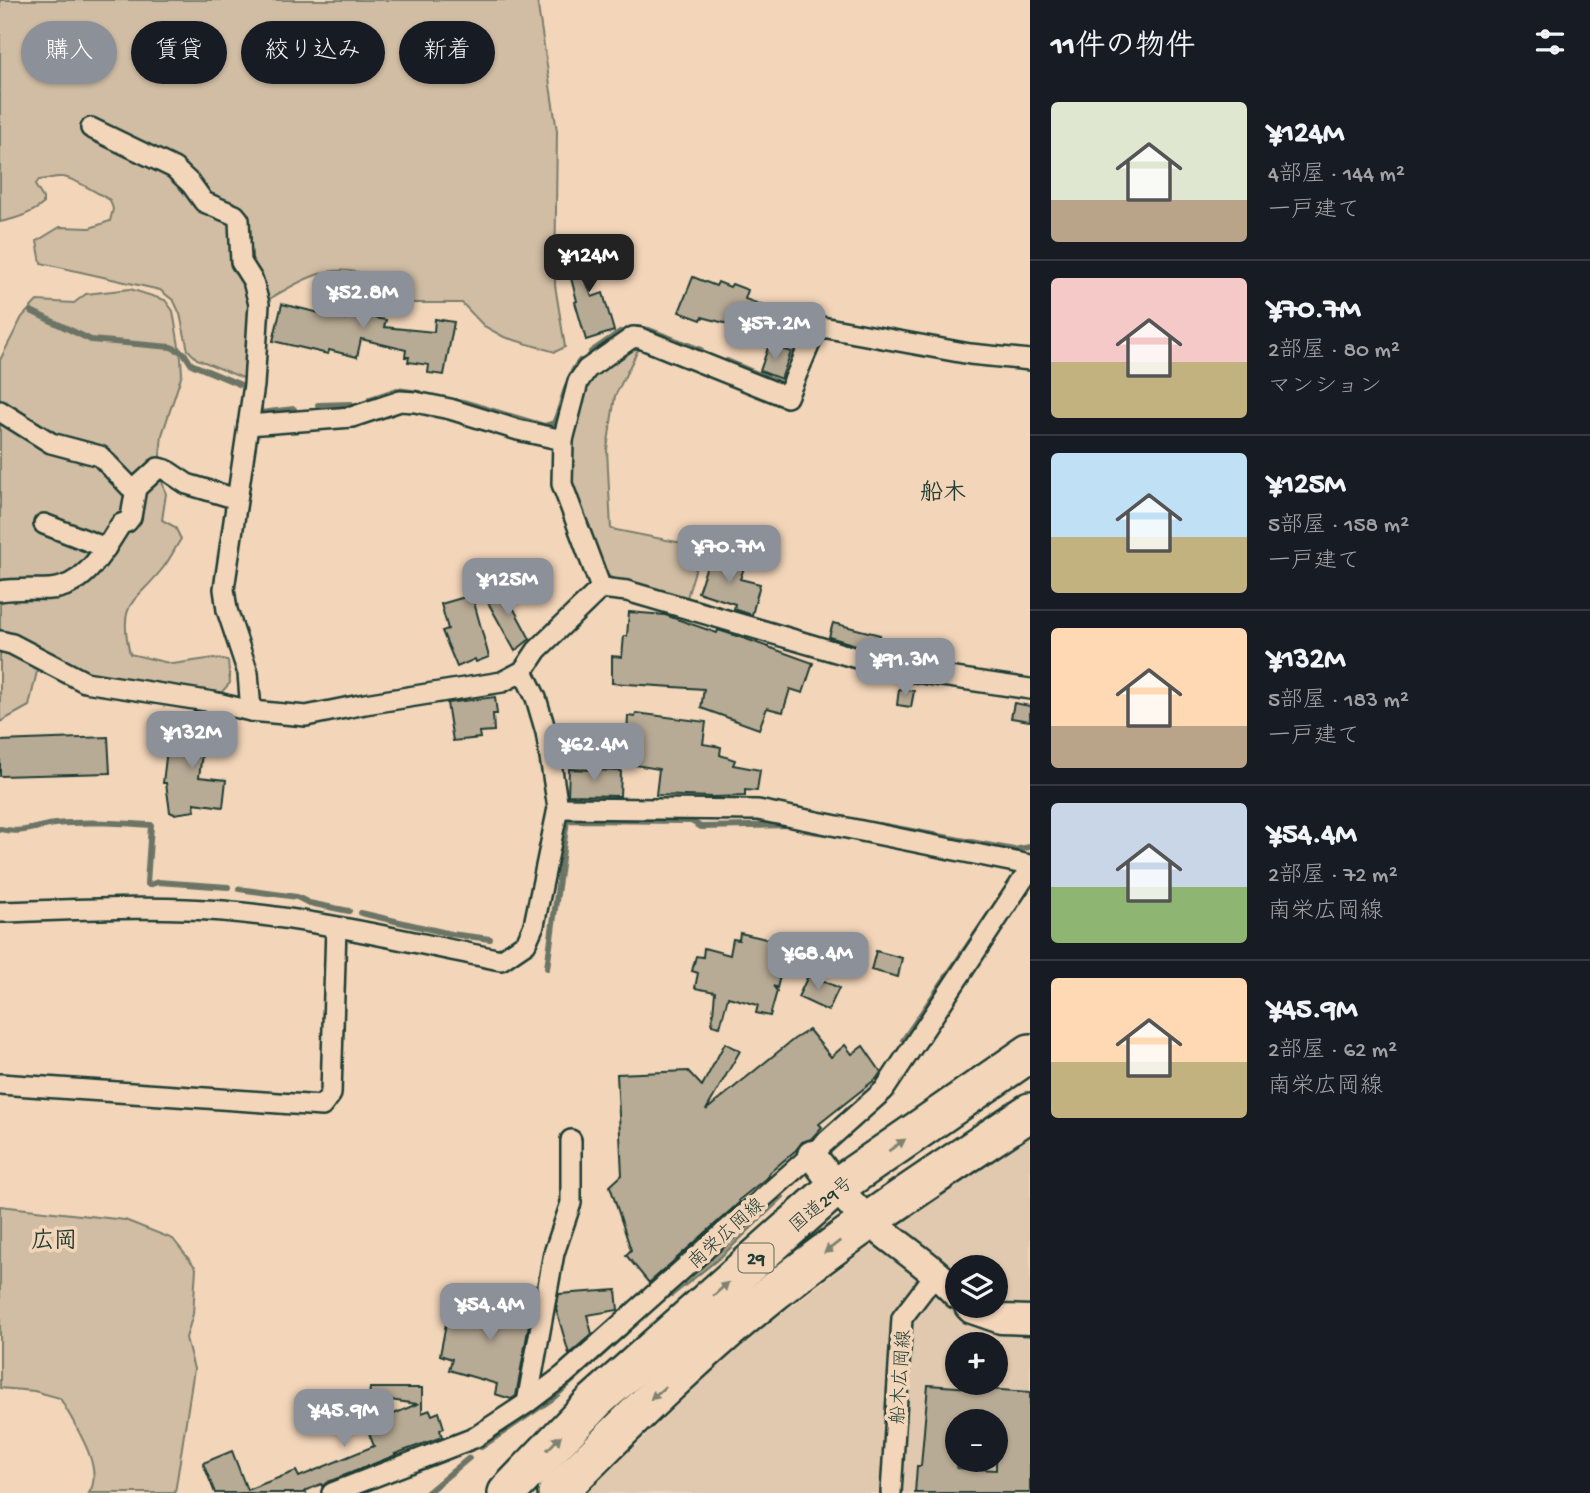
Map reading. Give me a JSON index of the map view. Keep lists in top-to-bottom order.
{
  "streets": {
    "highway": ["国道29号", "29"],
    "street": ["南栄広岡線", "船木広岡線"]
  },
  "districts": ["船木", "広岡"],
  "page": {
    "heading": "11件の物件",
    "chip": [
      "購入",
      "賃貸",
      "絞り込み",
      "新着"
    ],
    "list": [
      {
        "name": "¥124M",
        "note": "4部屋 · 144 m² · 一戸建て"
      },
      {
        "name": "¥70.7M",
        "note": "2部屋 · 80 m² · マンション"
      },
      {
        "name": "¥125M",
        "note": "5部屋 · 158 m² · 一戸建て"
      },
      {
        "name": "¥132M",
        "note": "5部屋 · 183 m² · 一戸建て"
      },
      {
        "name": "¥54.4M",
        "note": "2部屋 · 72 m² · 南栄広岡線"
      },
      {
        "name": "¥45.9M",
        "note": "2部屋 · 62 m² · 南栄広岡線"
      }
    ],
    "price": [
      "¥124M",
      "¥52.8M",
      "¥57.2M",
      "¥70.7M",
      "¥125M",
      "¥91.3M",
      "¥132M",
      "¥62.4M",
      "¥68.4M",
      "¥54.4M",
      "¥45.9M"
    ],
    "map_buttons": ["+", "−"]
  }
}
